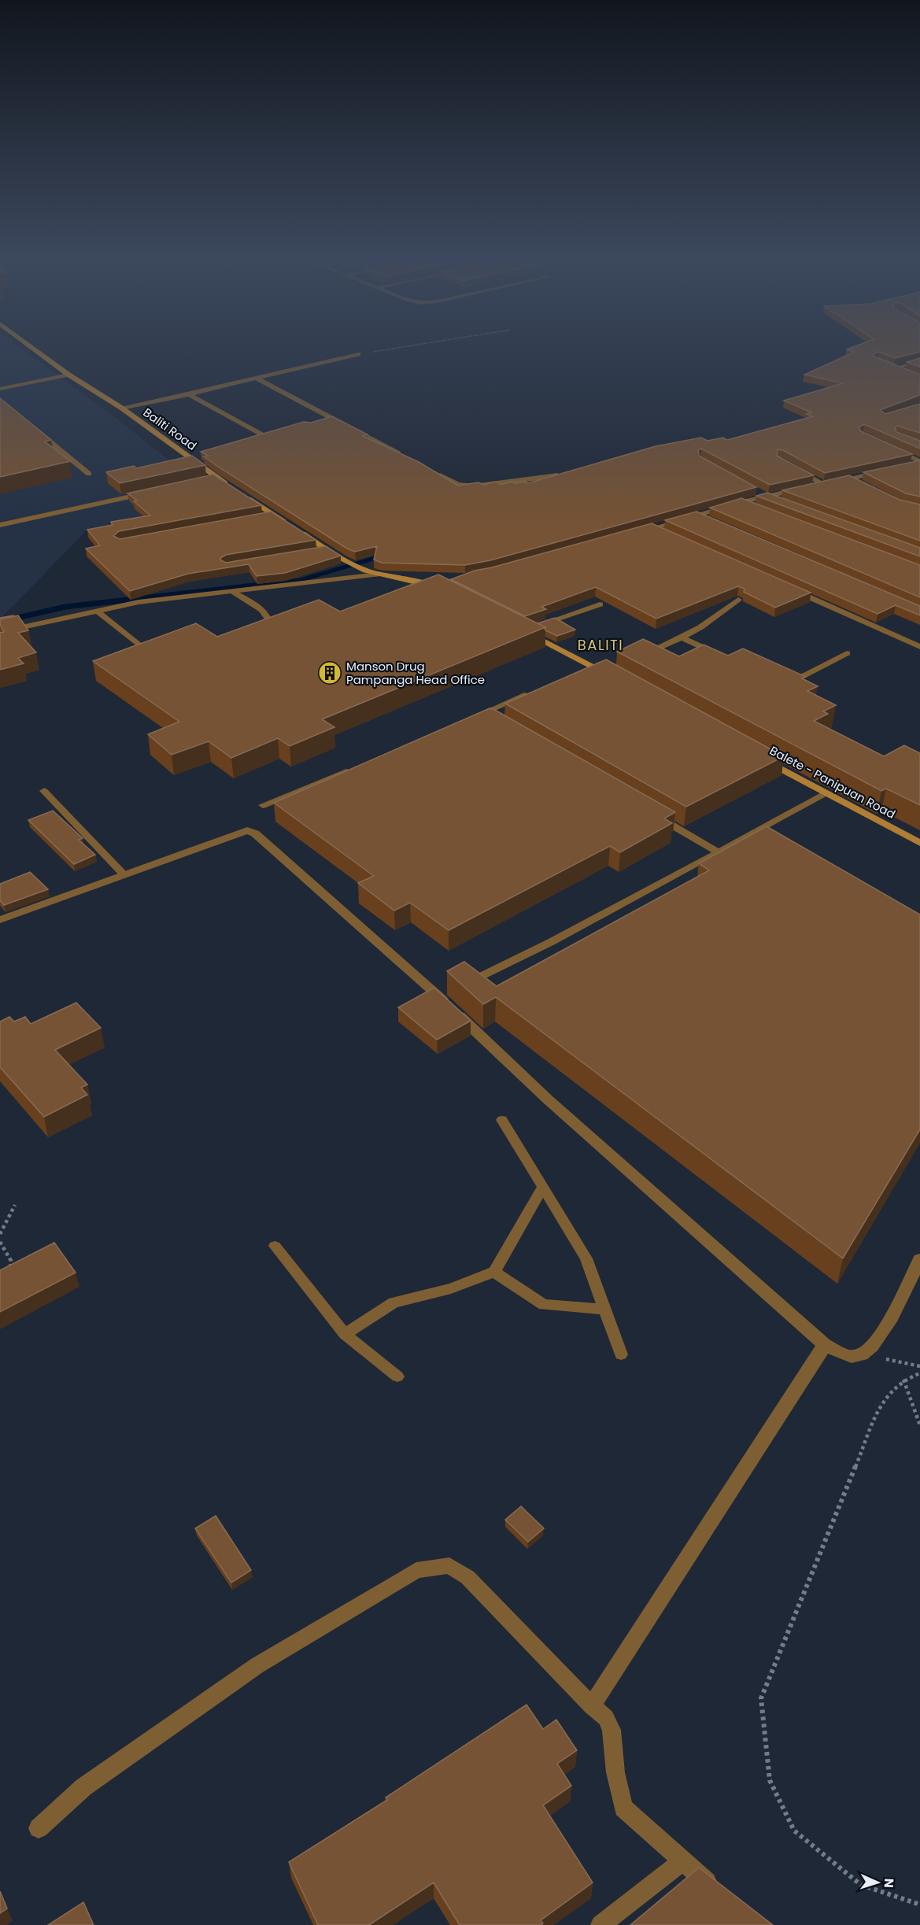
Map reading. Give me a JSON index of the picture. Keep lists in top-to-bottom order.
{
  "streets": {
    "main road": ["Baliti Road", "Balete - Panipuan Road"]
  },
  "districts": ["BALITI"],
  "places": {
    "building": ["Manson Drug Pampanga Head Office"]
  },
  "north": "right"
}
